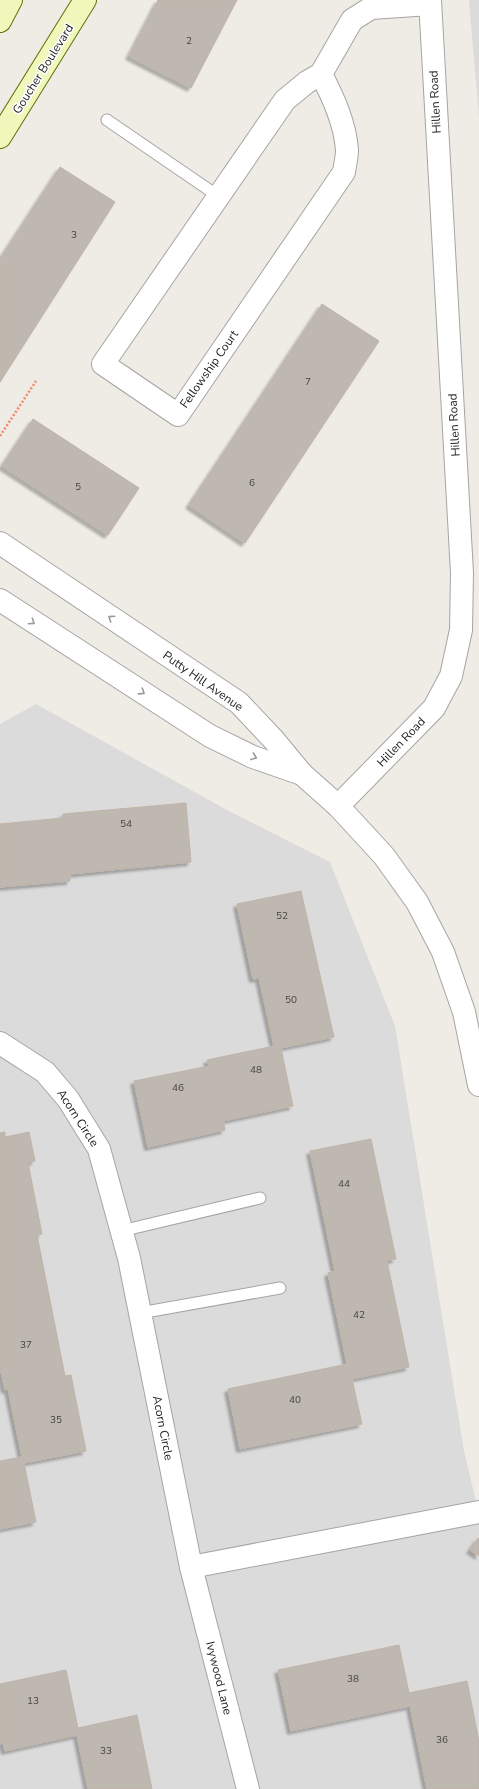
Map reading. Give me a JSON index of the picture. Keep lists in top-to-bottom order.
{
  "streets": {
    "main road": ["Goucher Boulevard"],
    "street": [
      "Hillen Road",
      "Fellowship Court",
      "Putty Hill Avenue",
      "Acorn Circle",
      "Ivywood Lane"
    ]
  },
  "crossings": [
    ["Hillen Road", "Fellowship Court"],
    ["Acorn Circle", "Ivywood Lane"]
  ],
  "house_numbers": [
    "2",
    "3",
    "7",
    "6",
    "5",
    "54",
    "52",
    "50",
    "48",
    "46",
    "44",
    "42",
    "37",
    "40",
    "35",
    "38",
    "13",
    "36",
    "33"
  ]
}
